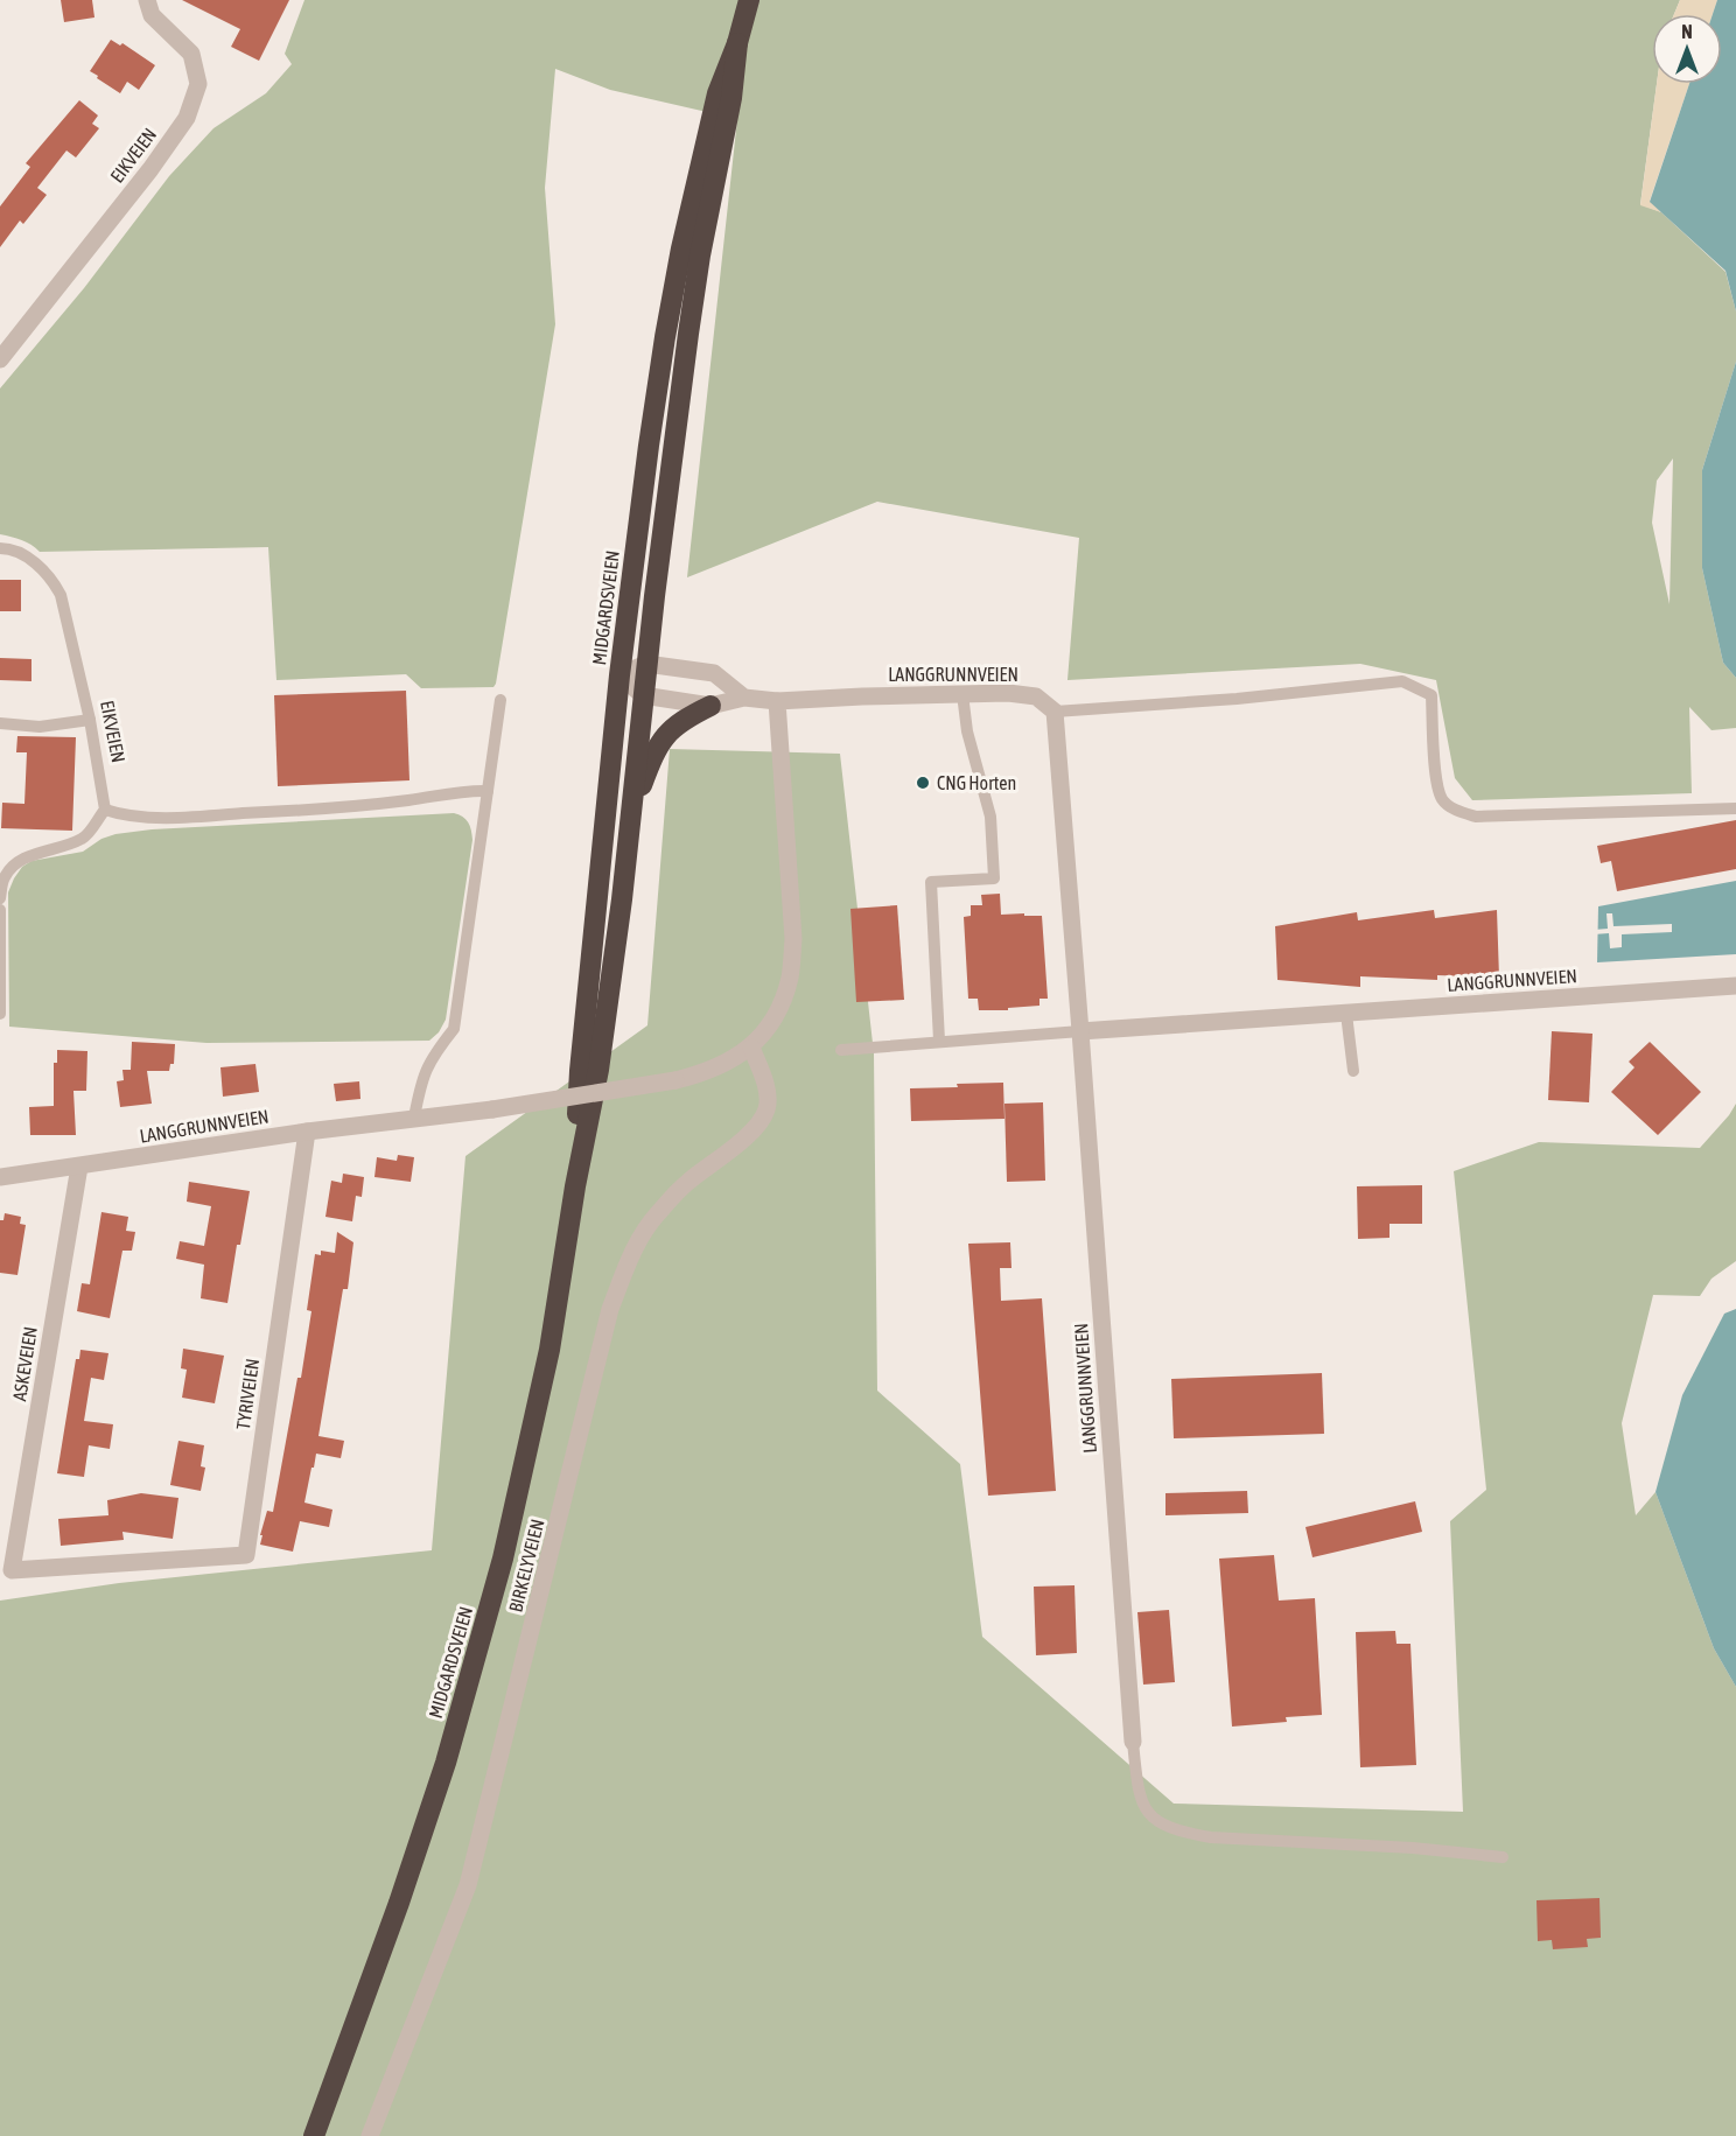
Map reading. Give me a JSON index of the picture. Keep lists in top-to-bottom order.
{
  "streets": {
    "highway": ["MIDGARDSVEIEN"],
    "street": [
      "EIKVEIEN",
      "LANGGRUNNVEIEN",
      "ASKEVEIEN",
      "TYRIVEIEN",
      "BIRKELYVEIEN"
    ]
  },
  "crossings": [
    ["MIDGARDSVEIEN", "LANGGRUNNVEIEN"],
    ["LANGGRUNNVEIEN", "ASKEVEIEN"],
    ["LANGGRUNNVEIEN", "TYRIVEIEN"],
    ["LANGGRUNNVEIEN", "BIRKELYVEIEN"],
    ["ASKEVEIEN", "TYRIVEIEN"]
  ],
  "places": ["CNG Horten"],
  "north": "top"
}
